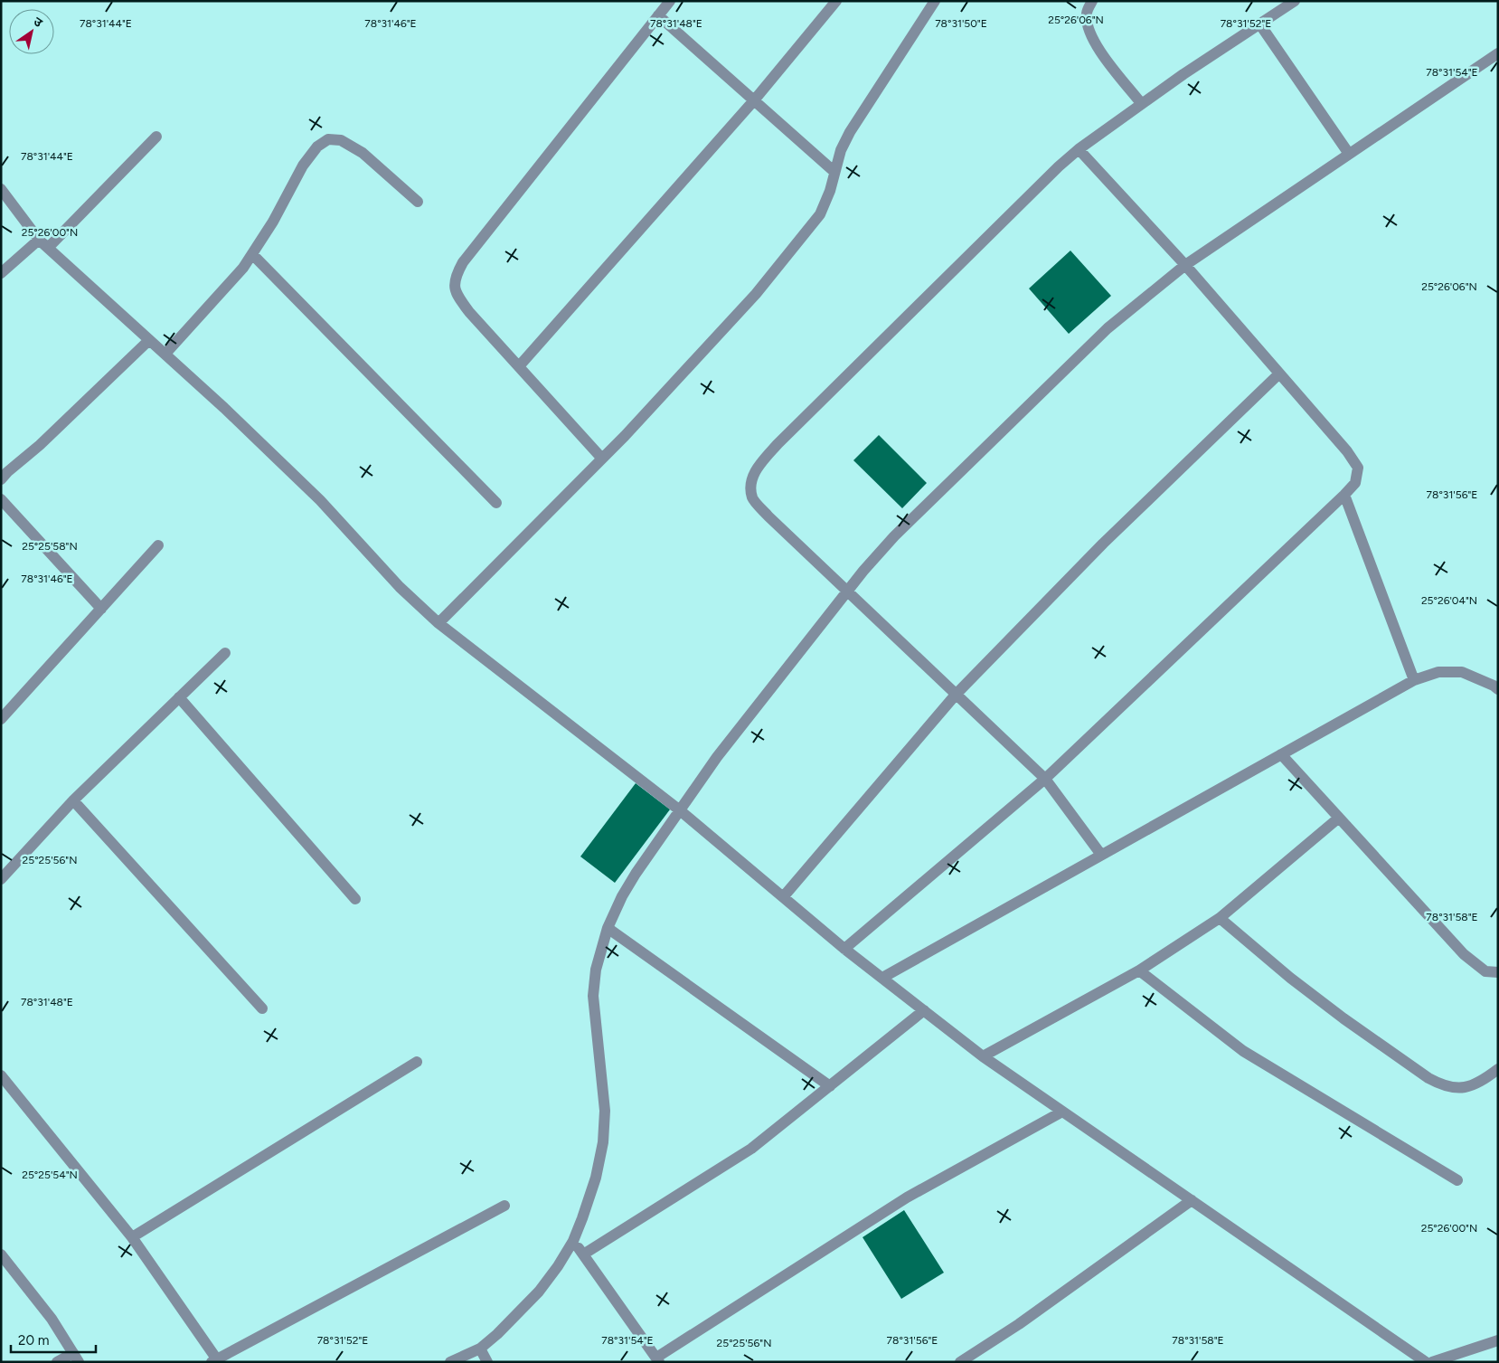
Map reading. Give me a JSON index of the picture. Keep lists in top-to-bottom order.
{
  "scale_bar": "20 m",
  "north": "top right",
  "coordinates": [
    "25°26'06\"N",
    "78°31'44\"E",
    "78°31'46\"E",
    "78°31'48\"E",
    "78°31'50\"E",
    "78°31'52\"E",
    "78°31'54\"E",
    "25°26'00\"N",
    "78°31'56\"E",
    "25°25'58\"N",
    "25°26'04\"N",
    "25°25'56\"N",
    "78°31'58\"E",
    "25°25'54\"N"
  ]
}
